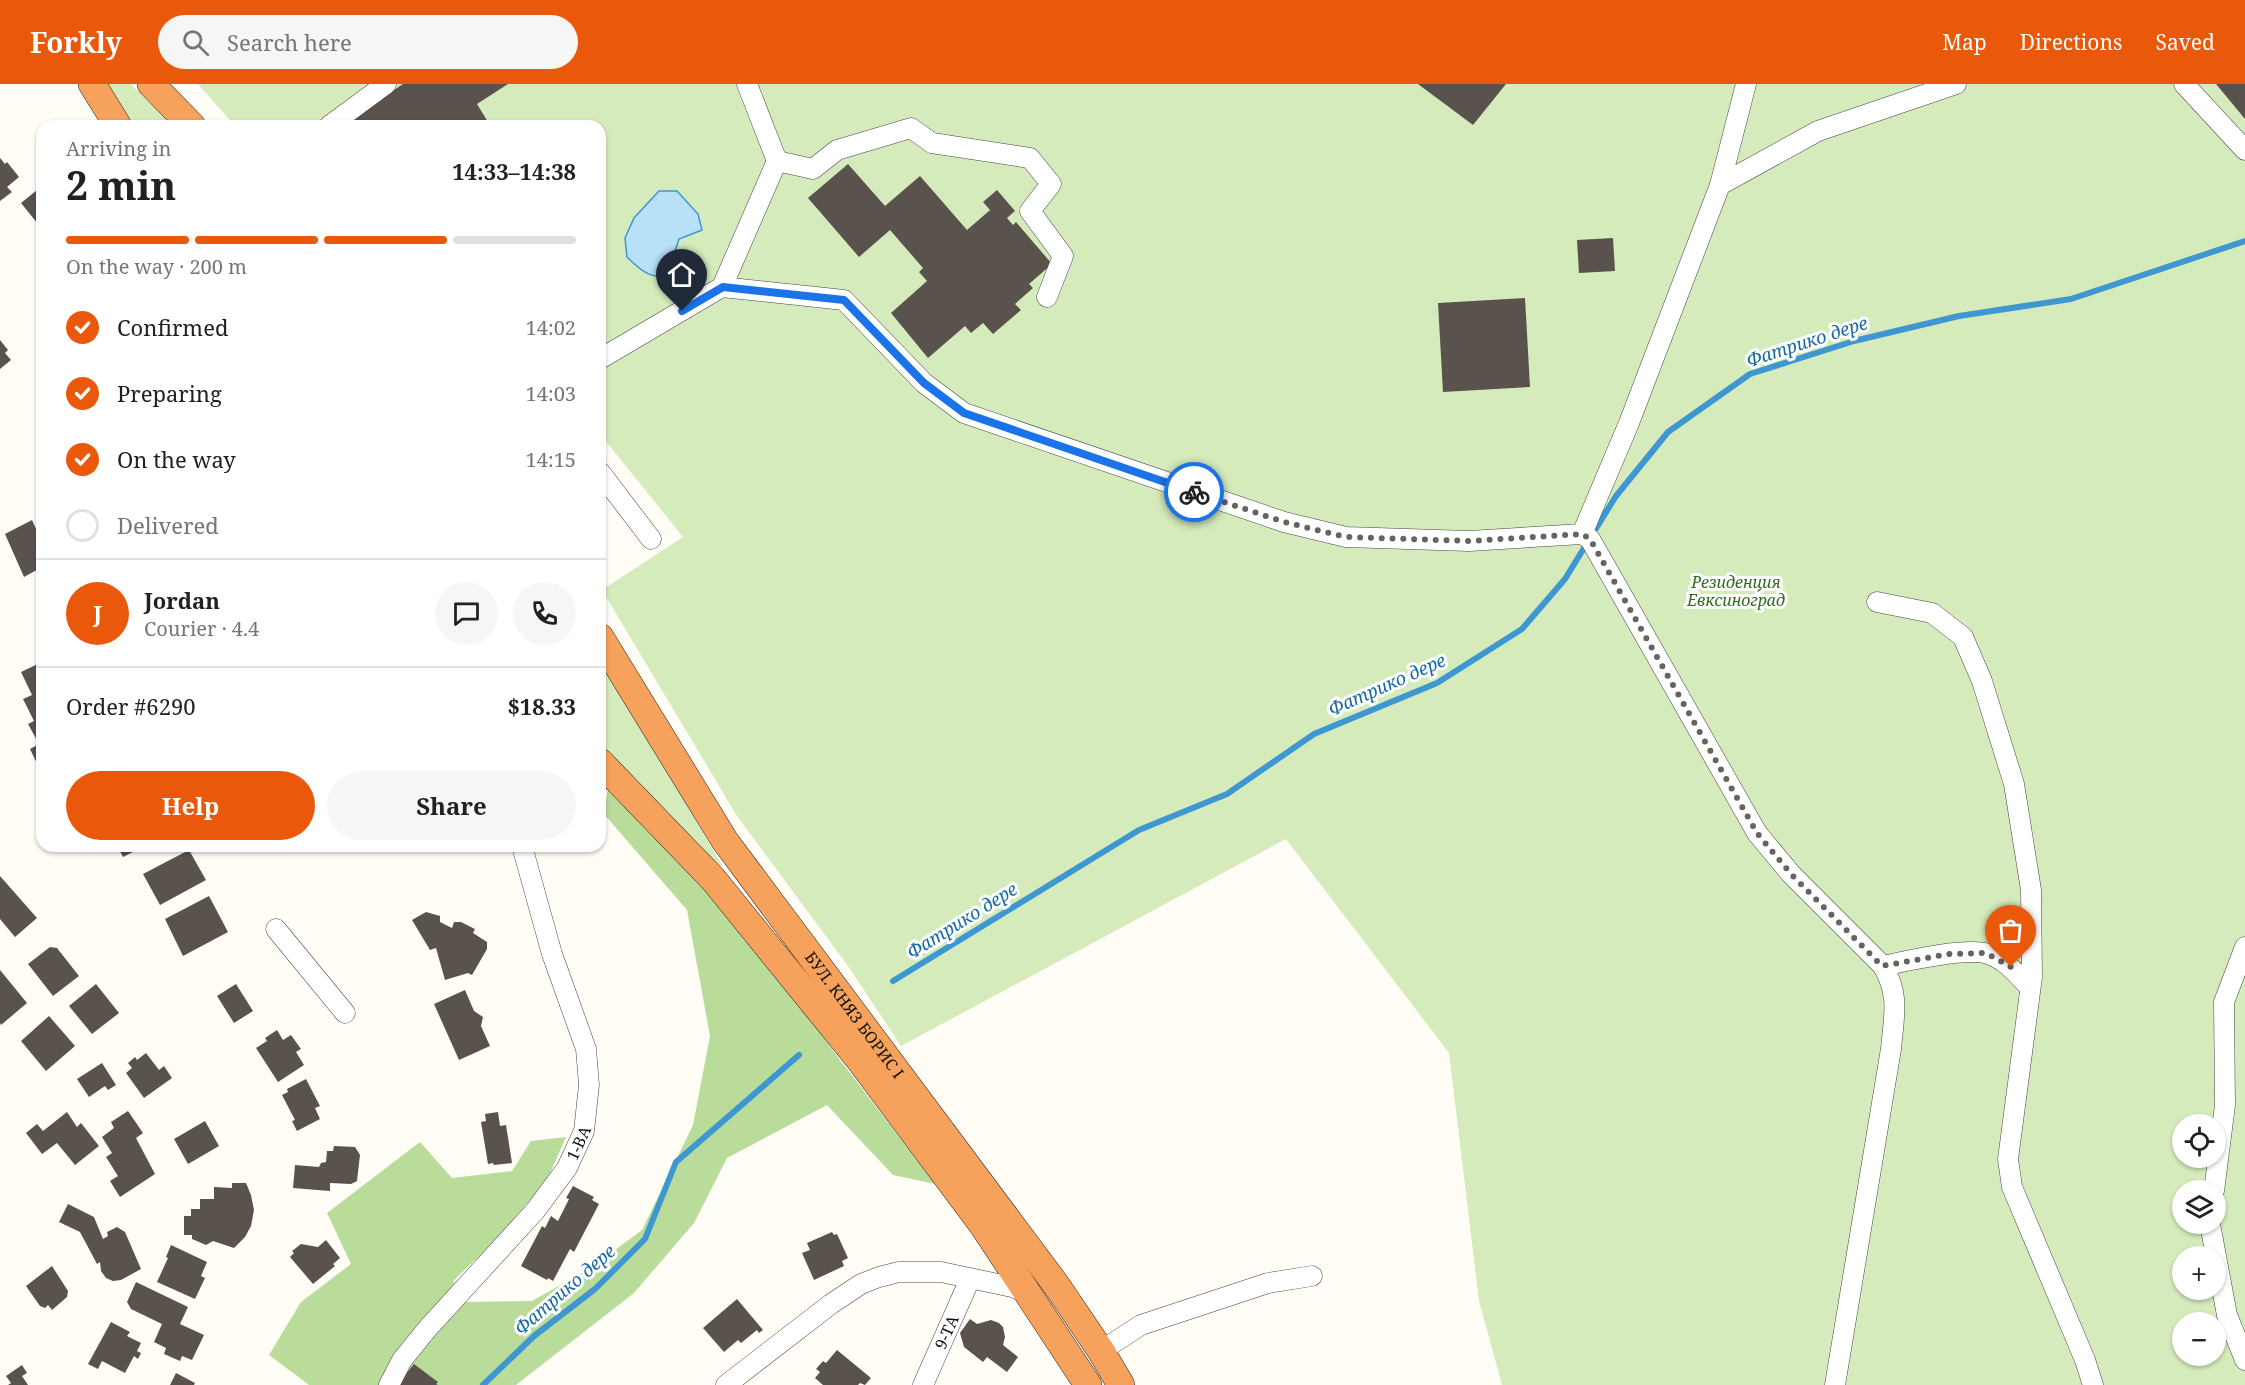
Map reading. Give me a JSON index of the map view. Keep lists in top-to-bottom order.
{
  "streets": {
    "highway": ["БУЛ. КНЯЗ БОРИС I"],
    "street": ["1-ВА", "9-ТА"]
  },
  "water": ["Фатрико дере"],
  "parks": ["Резиденция Евксиноград"],
  "page": {
    "header": "Forkly",
    "search": "Search here",
    "nav": ["Map", "Directions", "Saved"],
    "heading": ["2 min", "Arriving in", "14:33–14:38"],
    "panel": [
      "Jordan",
      "Courier · 4.4",
      "Order #6290",
      "$18.33"
    ],
    "bar": "On the way · 200 m",
    "list": [
      ["Confirmed", "14:02"],
      ["Preparing", "14:03"],
      ["On the way", "14:15"],
      "Delivered"
    ],
    "round": "J",
    "buttons": ["Help", "Share"],
    "map_buttons": ["+", "−"]
  }
}
